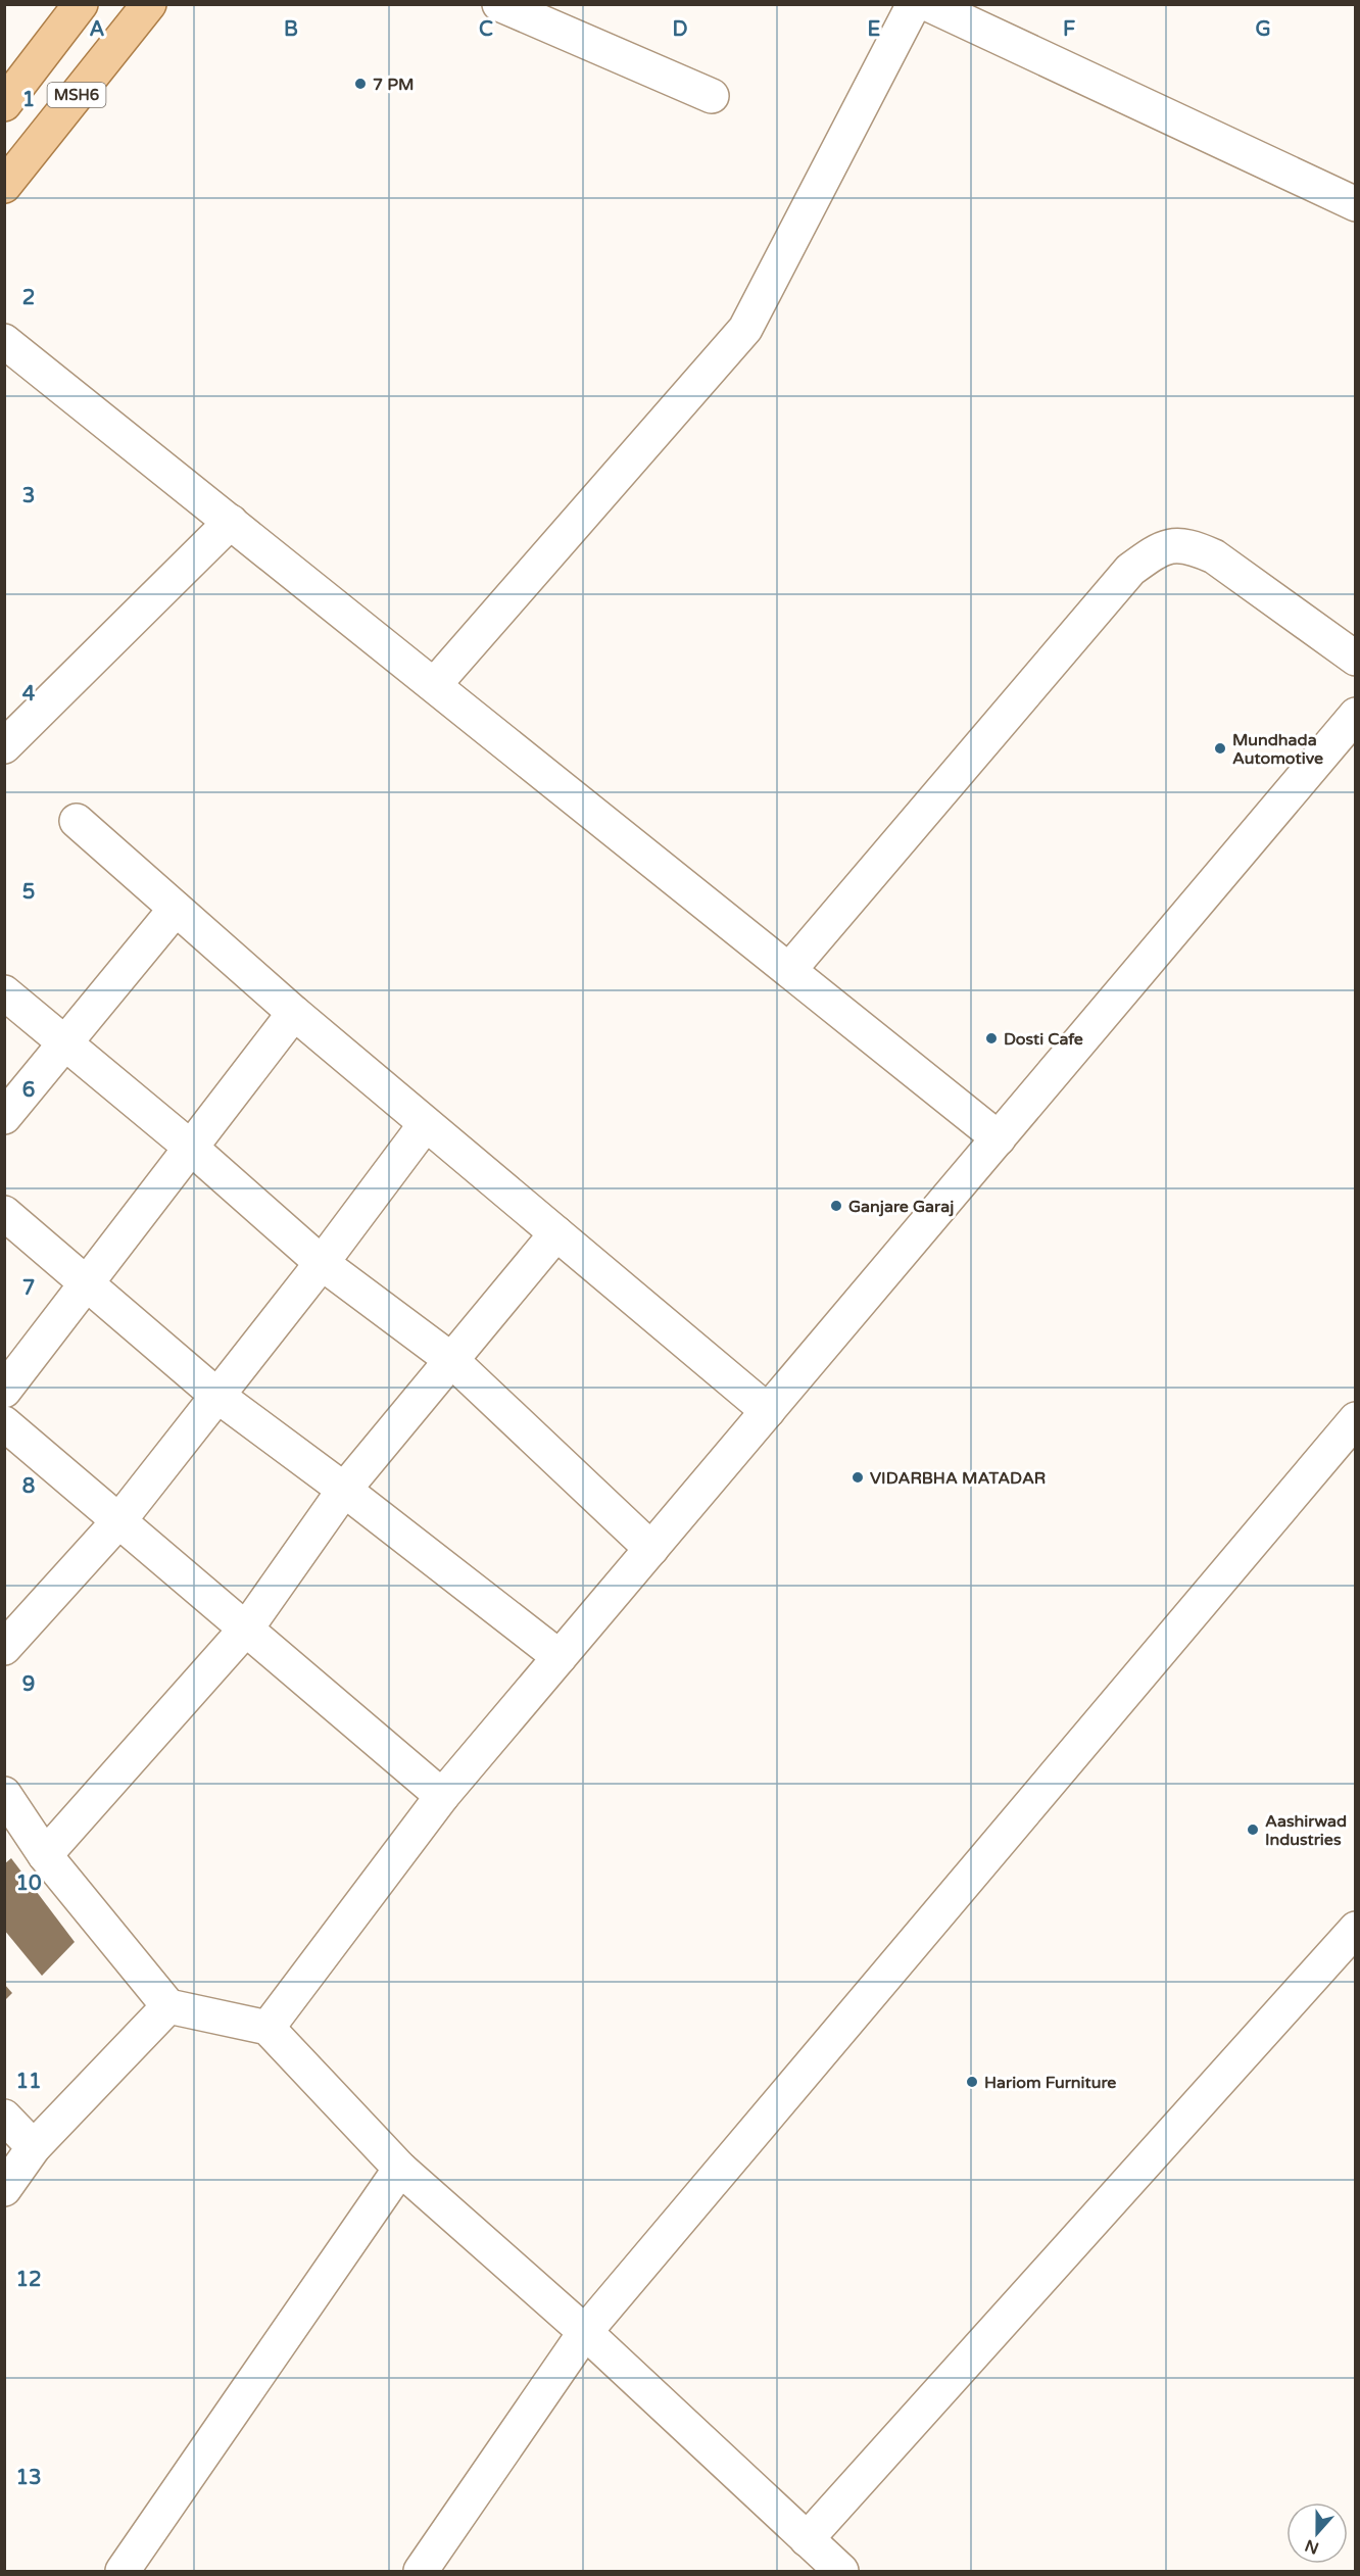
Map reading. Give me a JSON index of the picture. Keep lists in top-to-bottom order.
{
  "streets": {
    "main road": ["MSH6"]
  },
  "places": [
    "7 PM",
    "Mundhada Automotive",
    "Dosti Cafe",
    "Ganjare Garaj",
    "VIDARBHA MATADAR",
    "Aashirwad Industries",
    "Hariom Furniture"
  ],
  "north": "bottom",
  "grid": {
    "columns": [
      "A",
      "B",
      "C",
      "D",
      "E",
      "F",
      "G"
    ],
    "rows": [
      "1",
      "2",
      "3",
      "4",
      "5",
      "6",
      "7",
      "8",
      "9",
      "10",
      "11",
      "12",
      "13"
    ]
  }
}
